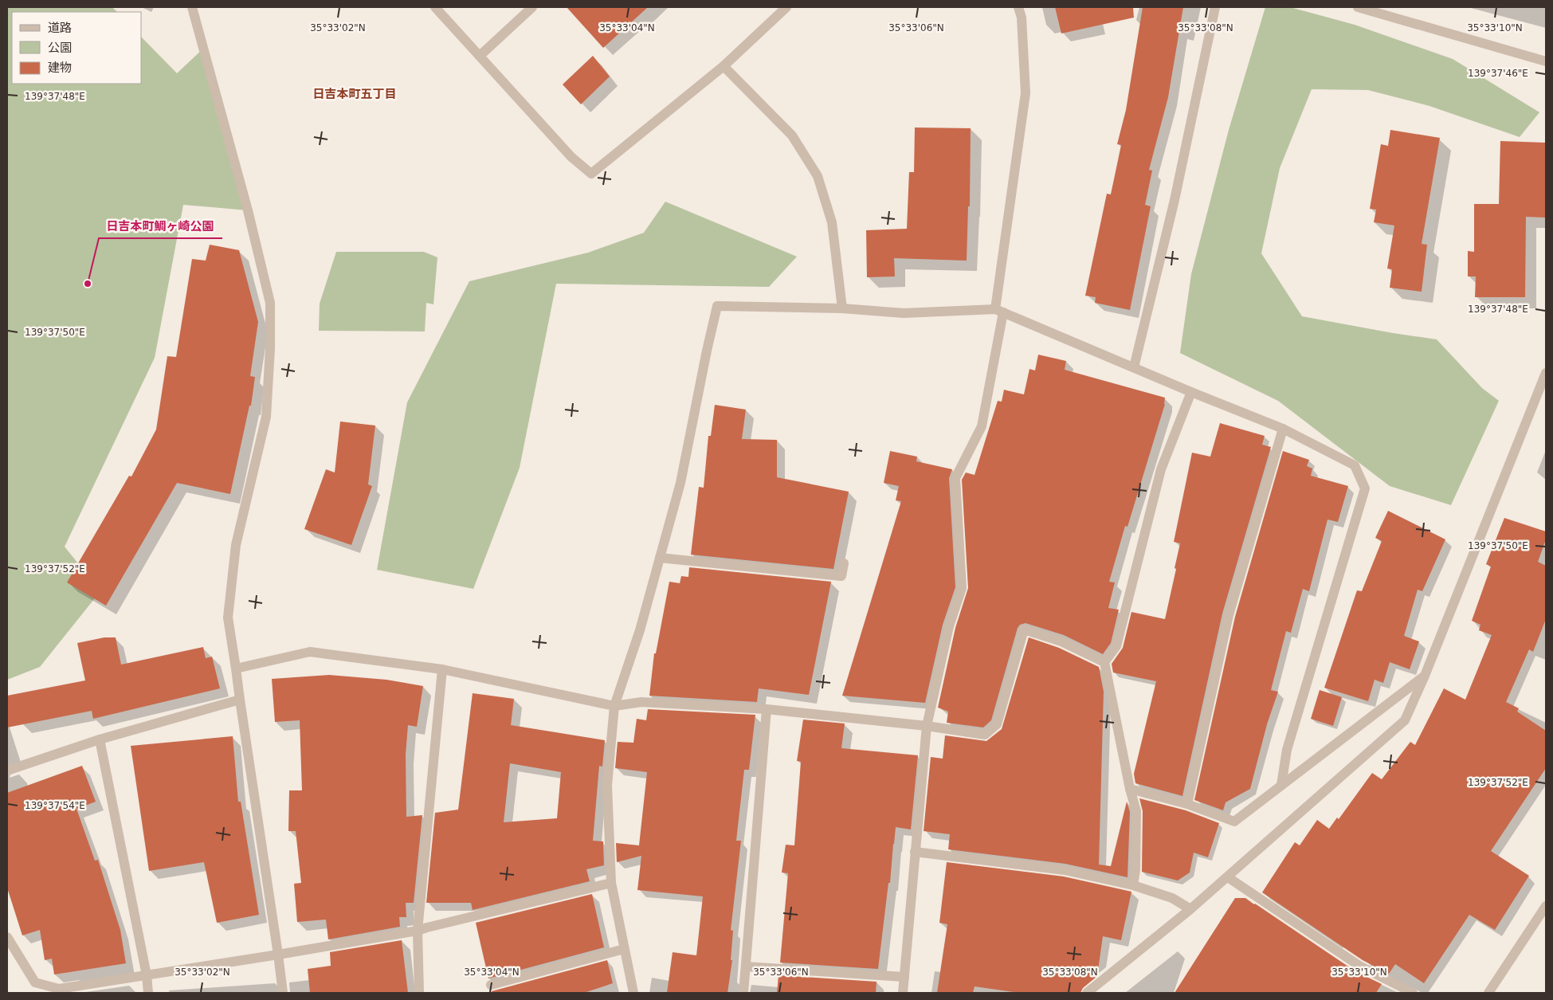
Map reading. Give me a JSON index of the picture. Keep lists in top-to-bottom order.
{
  "districts": ["日吉本町五丁目"],
  "places": ["日吉本町鯛ヶ崎公園"],
  "legend": ["道路", "公園", "建物"],
  "coordinates": [
    "35°33'02\"N",
    "35°33'04\"N",
    "35°33'06\"N",
    "35°33'08\"N",
    "35°33'10\"N",
    "139°37'46\"E",
    "139°37'48\"E",
    "139°37'50\"E",
    "139°37'52\"E",
    "139°37'54\"E"
  ]
}
